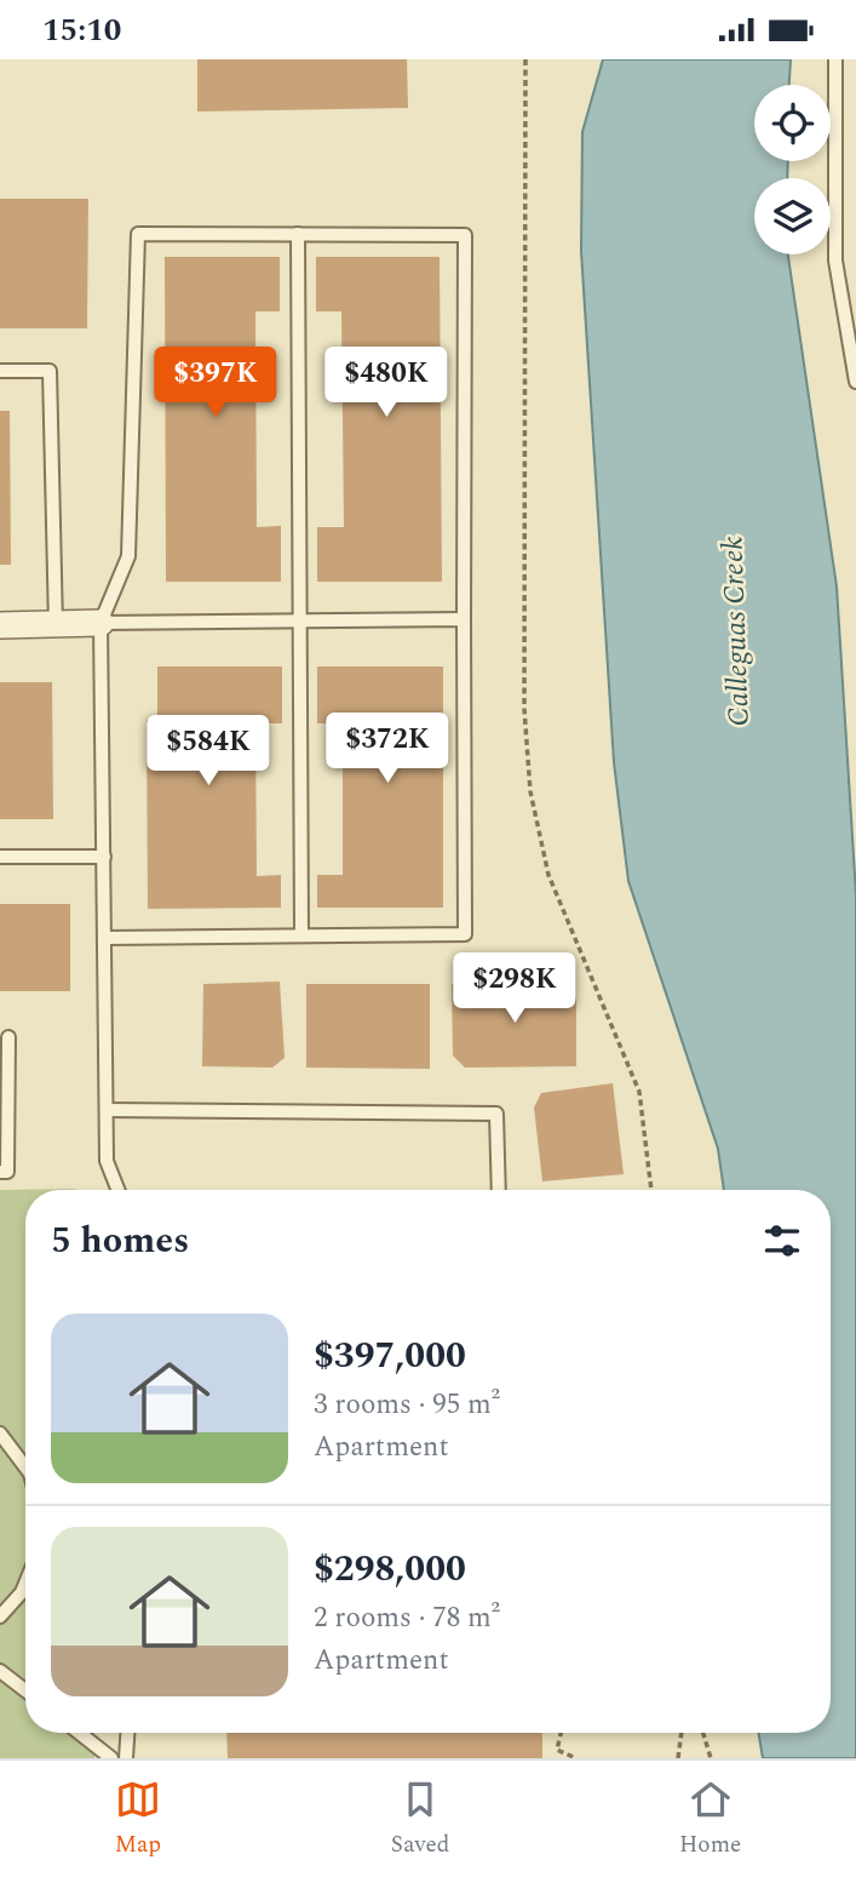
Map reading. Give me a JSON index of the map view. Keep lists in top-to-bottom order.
{
  "water": ["Calleguas Creek"],
  "page": {
    "status": "15:10",
    "price": [
      "$397K",
      "$480K",
      "$372K",
      "$584K",
      "$298K"
    ],
    "heading": "5 homes",
    "list": [
      {
        "name": "$397,000",
        "note": "3 rooms · 95 m² · Apartment"
      },
      {
        "name": "$298,000",
        "note": "2 rooms · 78 m² · Apartment"
      }
    ],
    "tabs": ["Map", "Saved", "Home"]
  }
}
